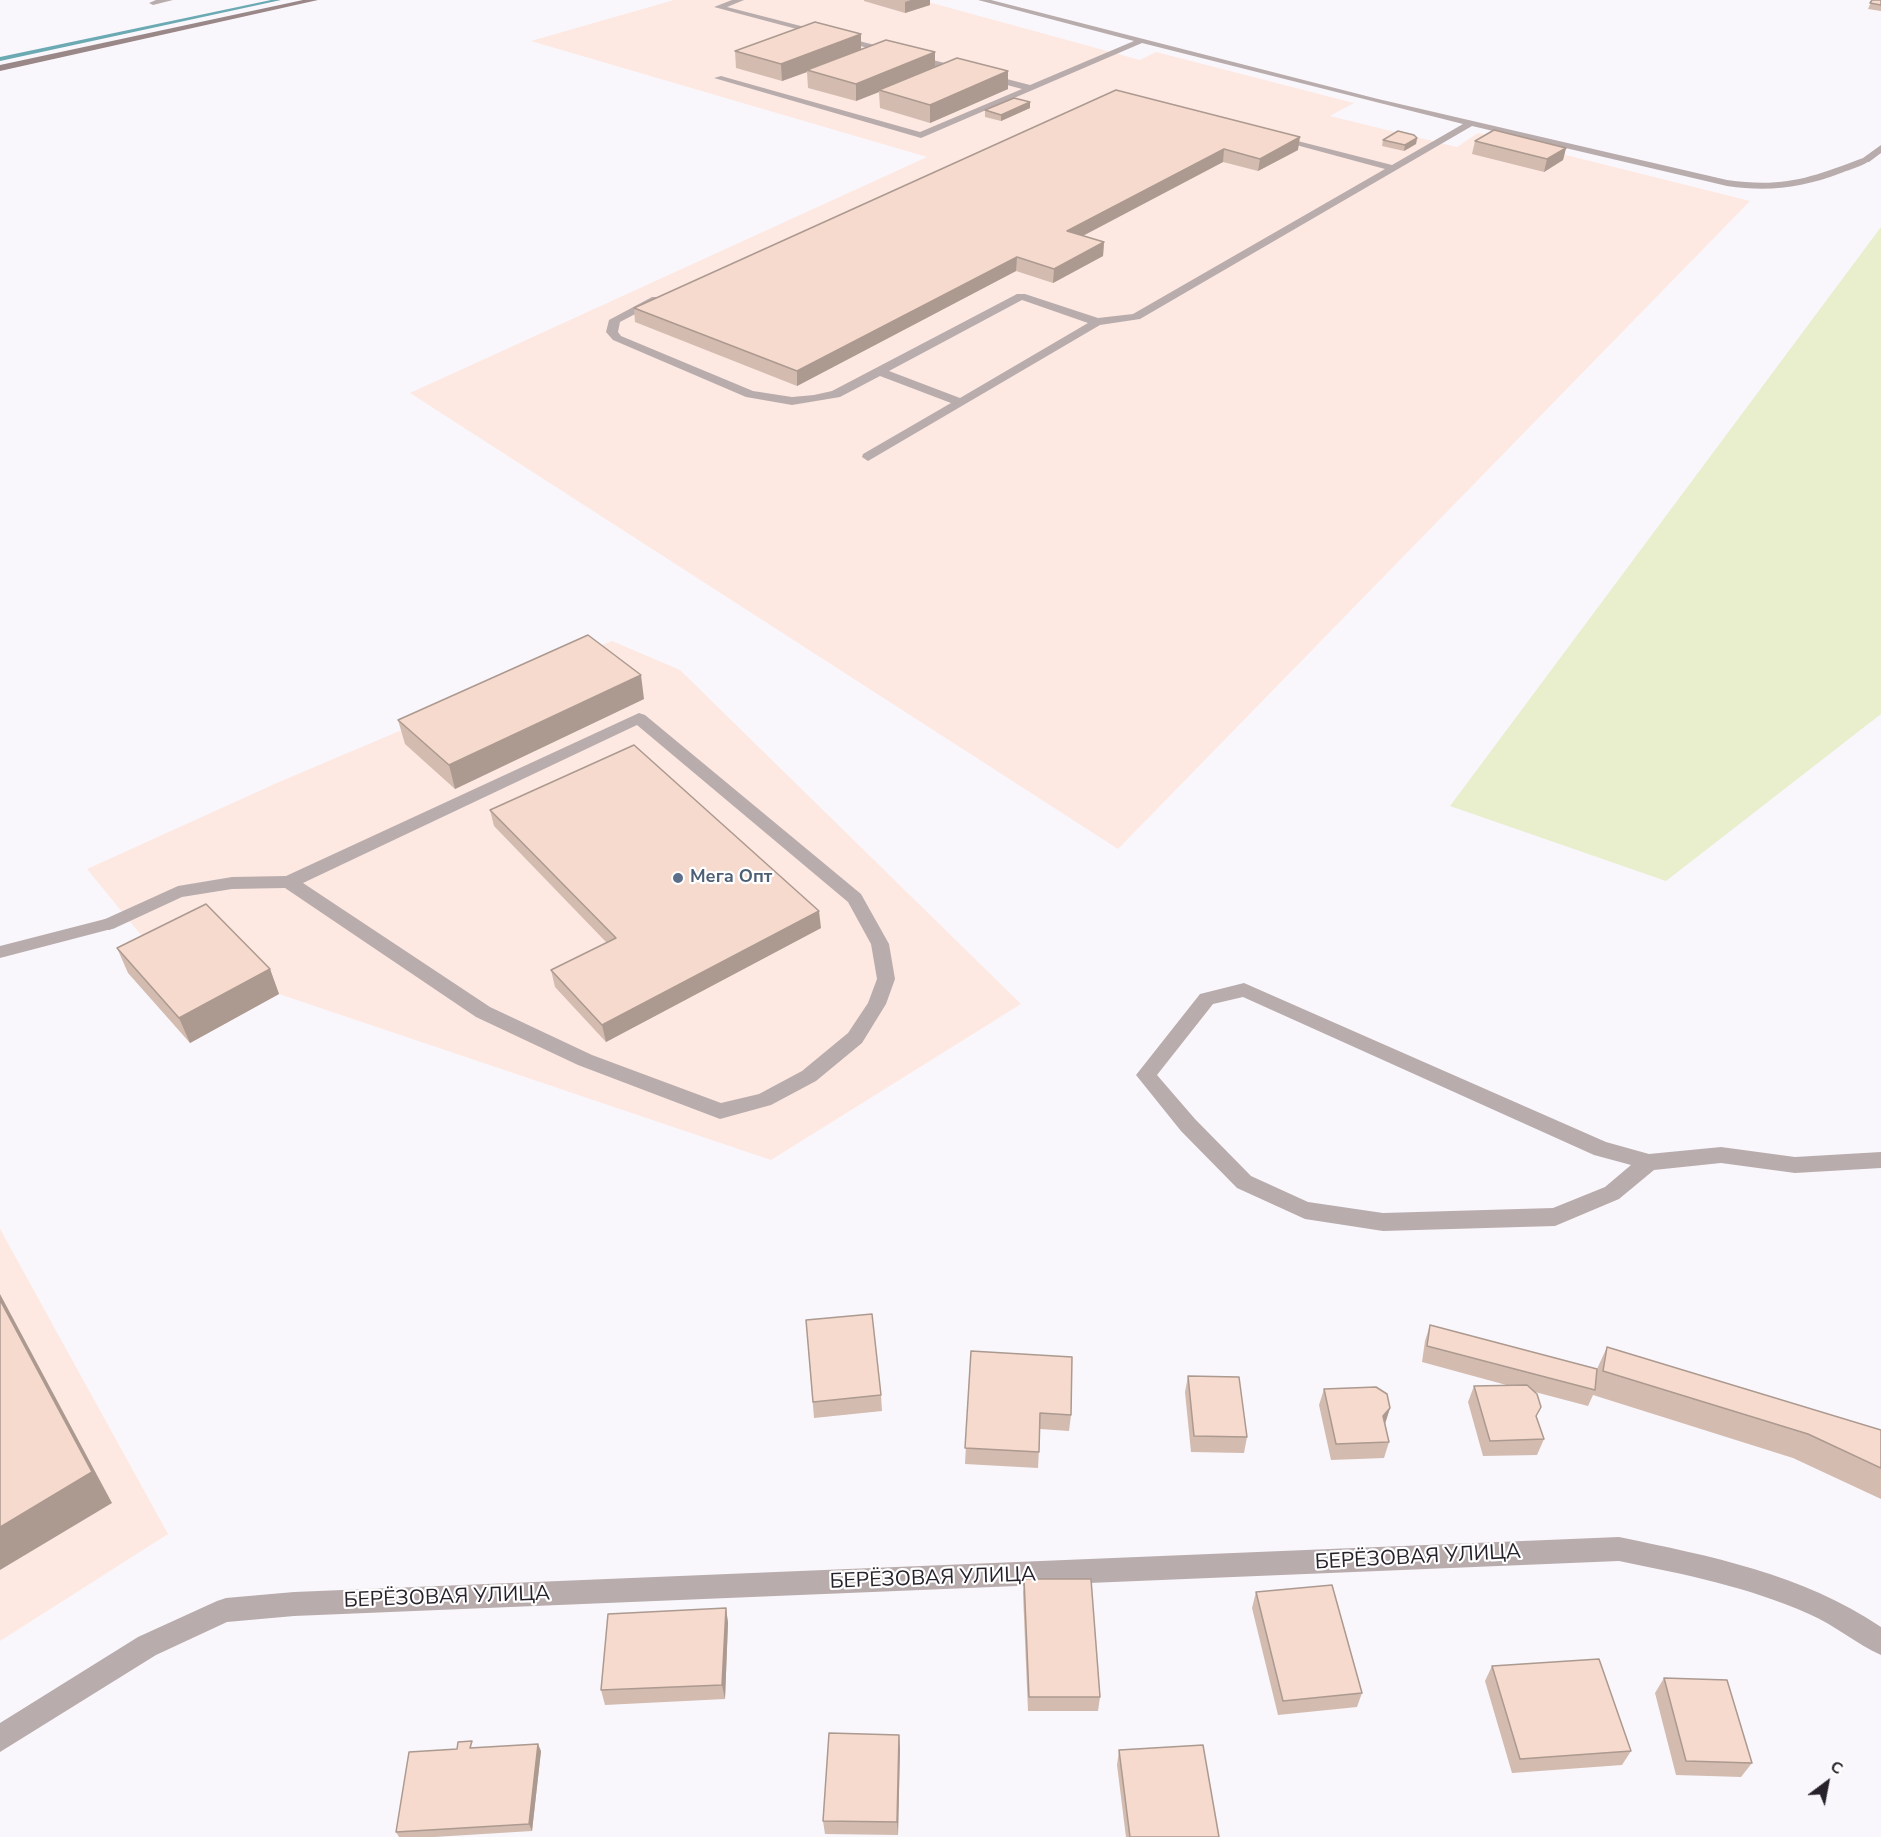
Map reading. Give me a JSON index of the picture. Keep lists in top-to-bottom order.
{
  "streets": {
    "street": ["БЕРЁЗОВАЯ УЛИЦА"]
  },
  "places": ["Мега Опт"],
  "north": "top right"
}
